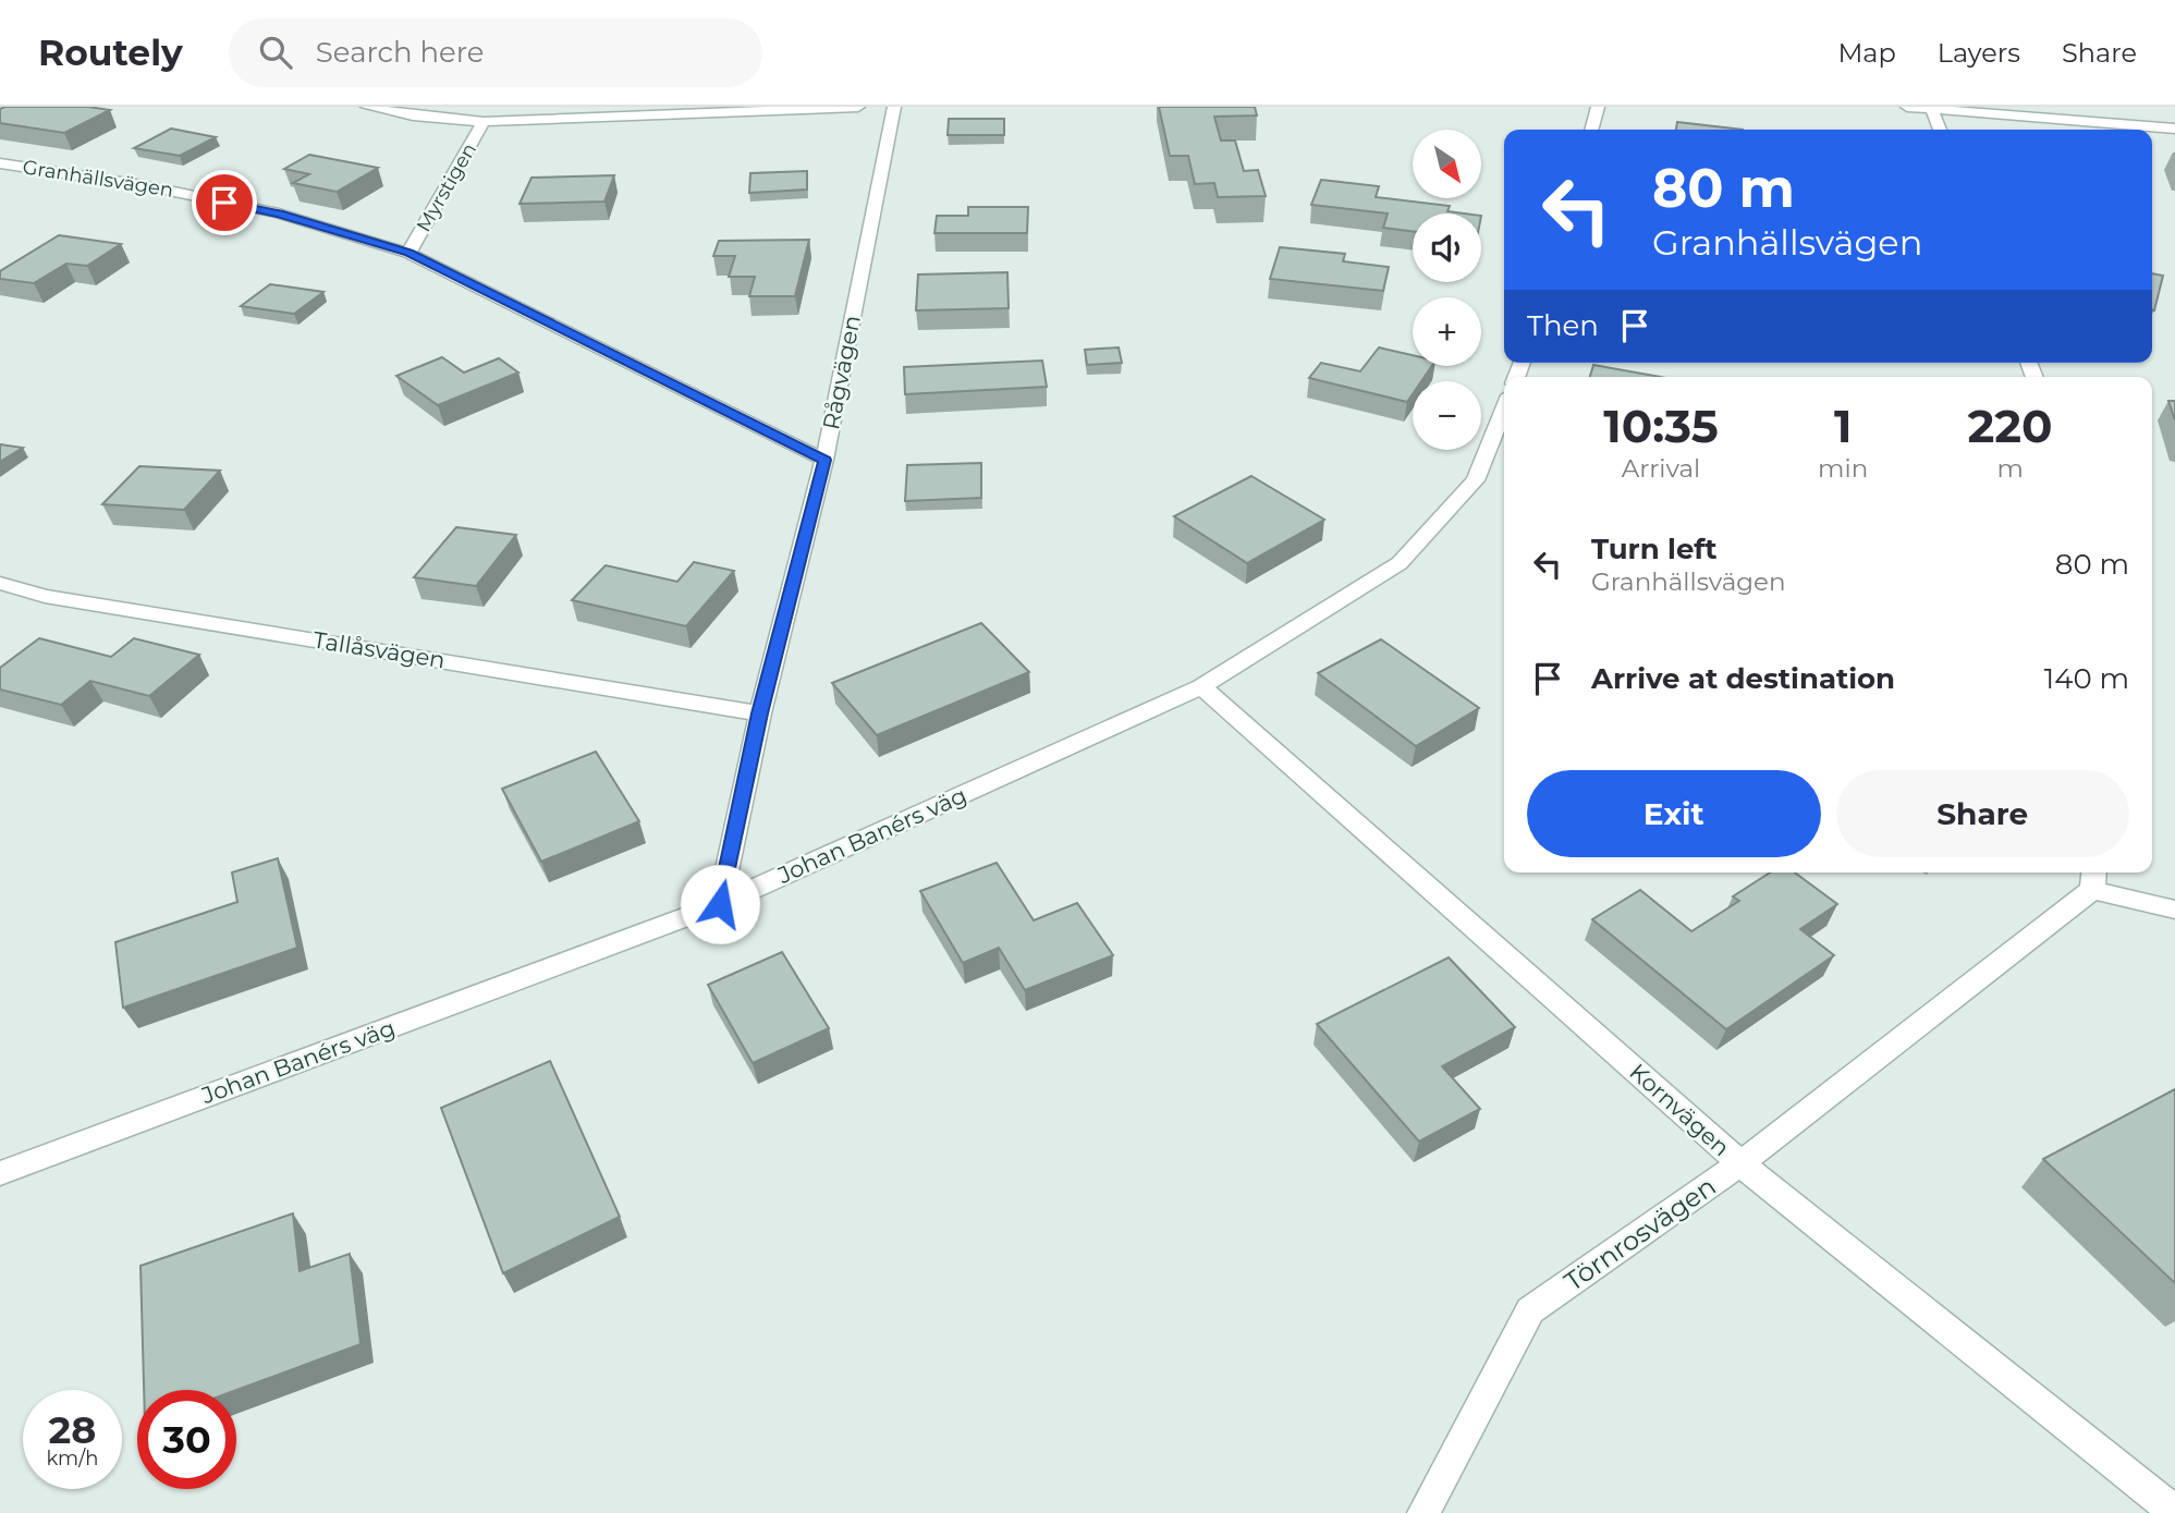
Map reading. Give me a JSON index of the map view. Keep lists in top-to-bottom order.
{
  "streets": {
    "street": [
      "Granhällsvägen",
      "Myrstigen",
      "Rågvägen",
      "Tallåsvägen",
      "Johan Banérs väg",
      "Kornvägen",
      "Törnrosvägen"
    ]
  },
  "crossings": [
    ["Granhällsvägen", "Myrstigen"],
    ["Granhällsvägen", "Rågvägen"],
    ["Rågvägen", "Tallåsvägen"],
    ["Rågvägen", "Johan Banérs väg"],
    ["Johan Banérs väg", "Kornvägen"],
    ["Kornvägen", "Törnrosvägen"]
  ],
  "north": "bottom right",
  "page": {
    "header": "Routely",
    "search": "Search here",
    "nav": ["Map", "Layers", "Share"],
    "map_buttons": ["+", "−"],
    "turn": ["80 m", "Granhällsvägen"],
    "then": "Then",
    "eta": [
      "10:35",
      "Arrival",
      "1",
      "min",
      "220",
      "m"
    ],
    "list": [
      {
        "name": "Turn left",
        "note": "Granhällsvägen",
        "value": "80 m"
      },
      {
        "name": "Arrive at destination",
        "value": "140 m"
      }
    ],
    "buttons": ["Exit", "Share"],
    "speed": "28 km/h",
    "limit": "30"
  }
}
